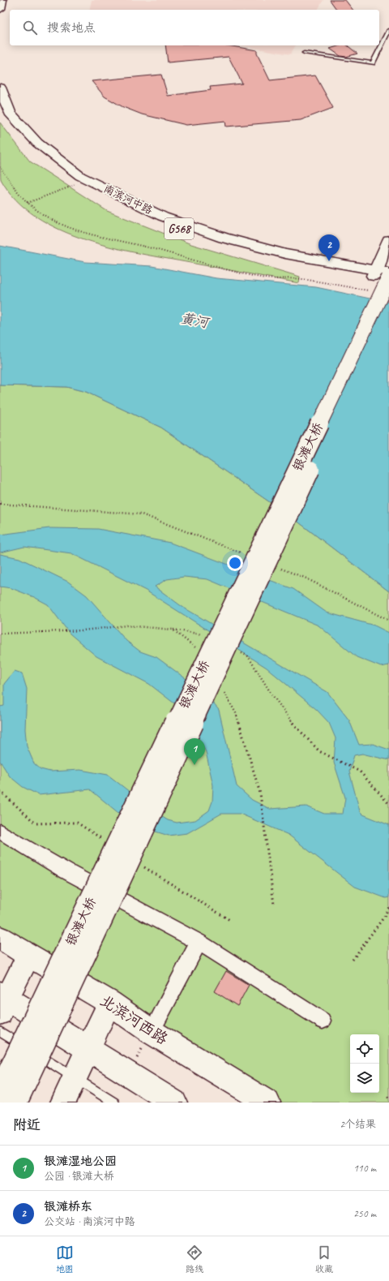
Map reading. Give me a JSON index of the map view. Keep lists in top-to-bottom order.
{
  "streets": {
    "main road": [
      "南滨河中路",
      "G568",
      "银滩大桥",
      "北滨河西路"
    ]
  },
  "crossings": [
    ["南滨河中路", "银滩大桥"]
  ],
  "water": ["黄河"],
  "page": {
    "search": "搜索地点",
    "pins": ["2", "1"],
    "heading": ["附近", "2个结果"],
    "list": [
      {
        "mark": "1",
        "name": "银滩湿地公园",
        "note": "公园 · 银滩大桥",
        "value": "110 m"
      },
      {
        "mark": "2",
        "name": "银滩桥东",
        "note": "公交站 · 南滨河中路",
        "value": "250 m"
      }
    ],
    "nav": ["地图", "路线", "收藏"]
  }
}
